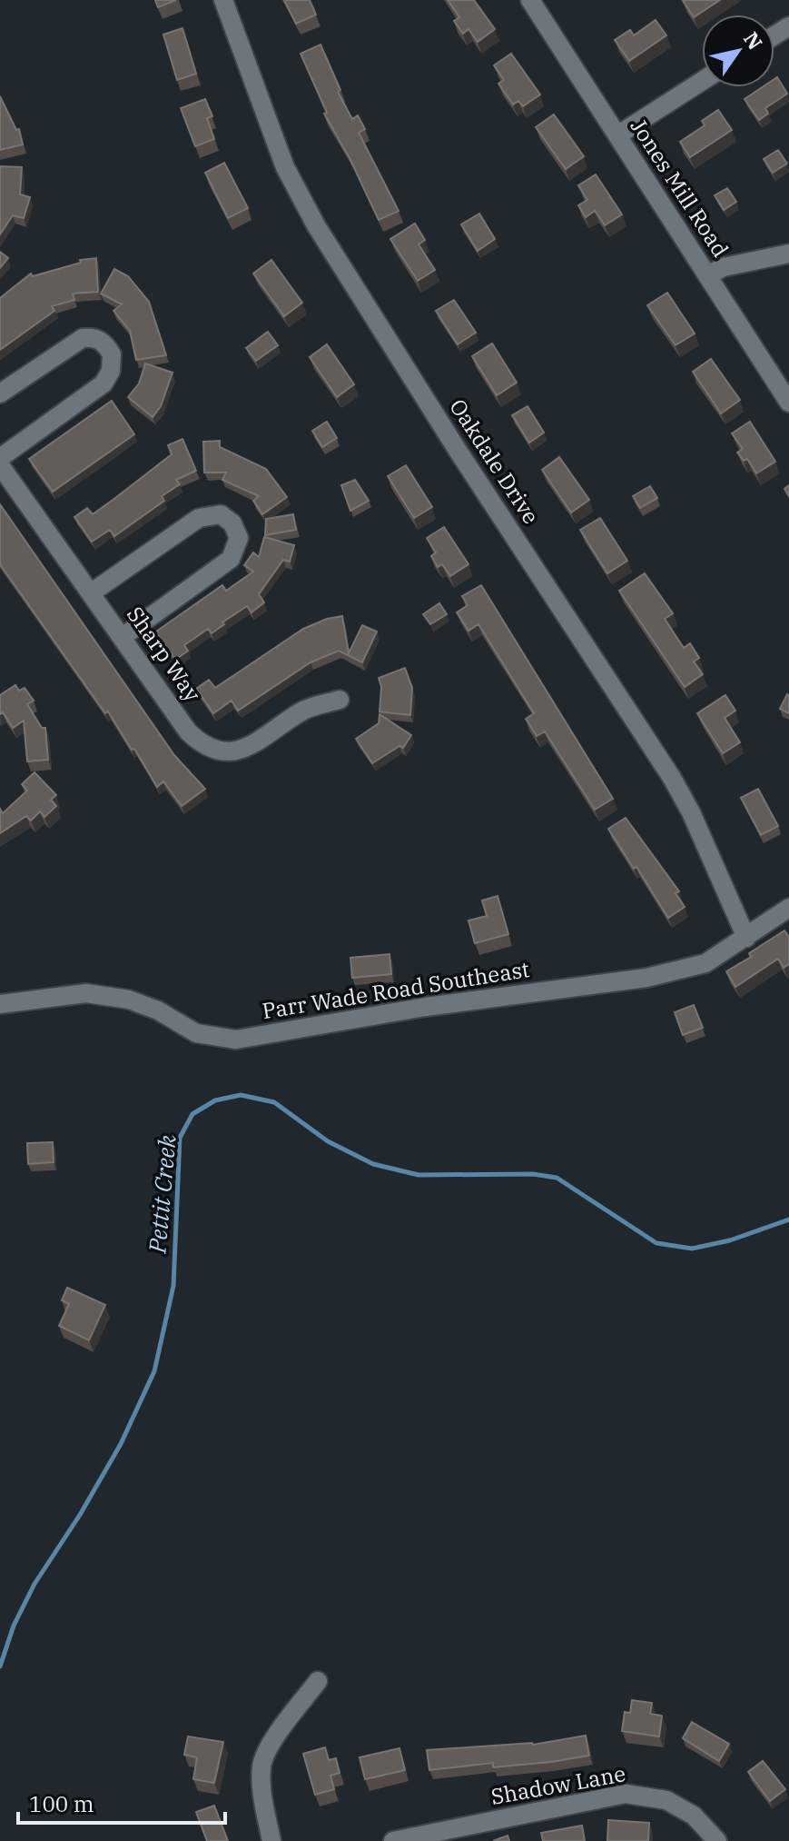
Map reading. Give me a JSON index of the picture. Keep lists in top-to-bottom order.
{
  "streets": {
    "street": [
      "Jones Mill Road",
      "Oakdale Drive",
      "Sharp Way",
      "Parr Wade Road Southeast",
      "Shadow Lane"
    ]
  },
  "crossings": [
    ["Oakdale Drive", "Parr Wade Road Southeast"]
  ],
  "water": ["Pettit Creek"],
  "scale_bar": "100 m",
  "north": "top right"
}
